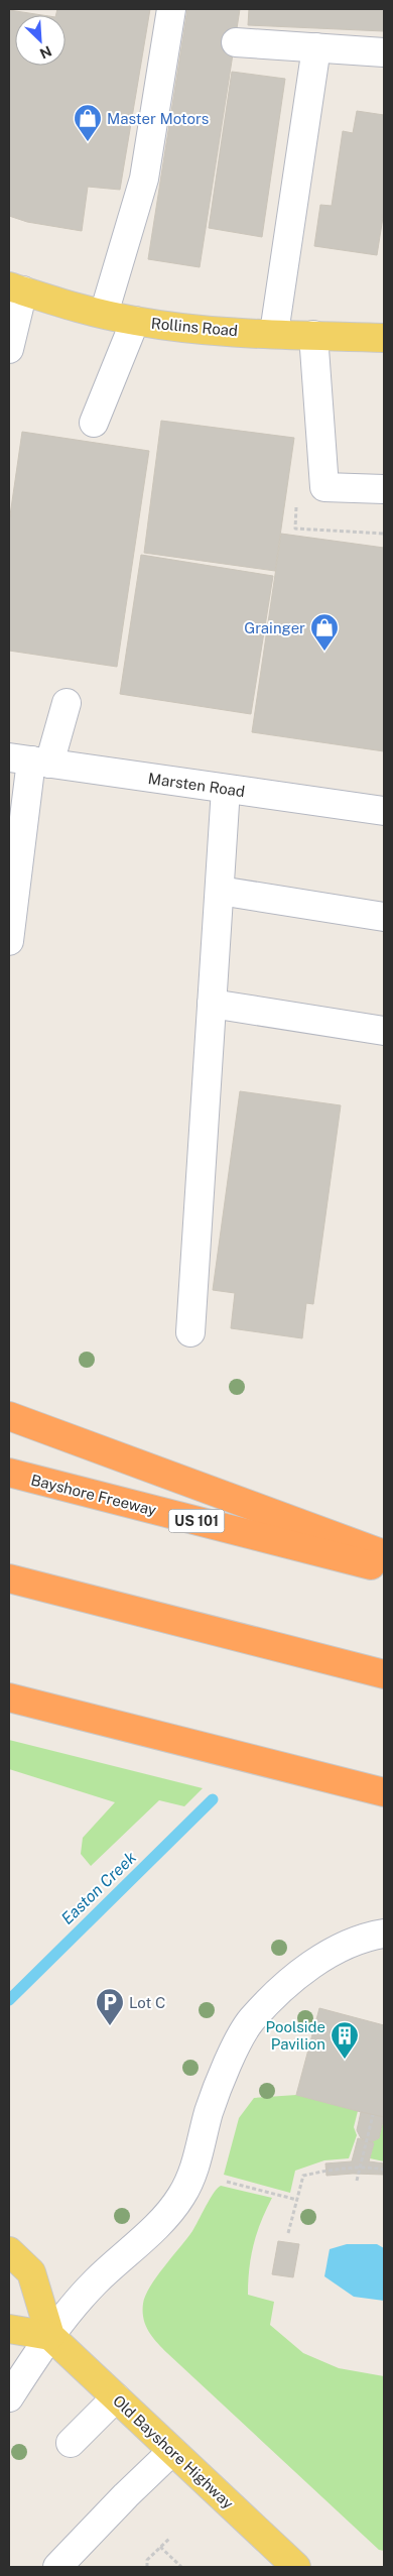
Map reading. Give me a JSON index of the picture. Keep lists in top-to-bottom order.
{
  "streets": {
    "highway": ["Bayshore Freeway", "US 101"],
    "main road": ["Rollins Road", "Old Bayshore Highway"],
    "street": ["Marsten Road"]
  },
  "water": ["Easton Creek"],
  "places": {
    "shop": ["Master Motors", "Grainger"],
    "parking": ["Lot C"],
    "building": ["Poolside Pavilion"]
  },
  "north": "bottom right"
}
